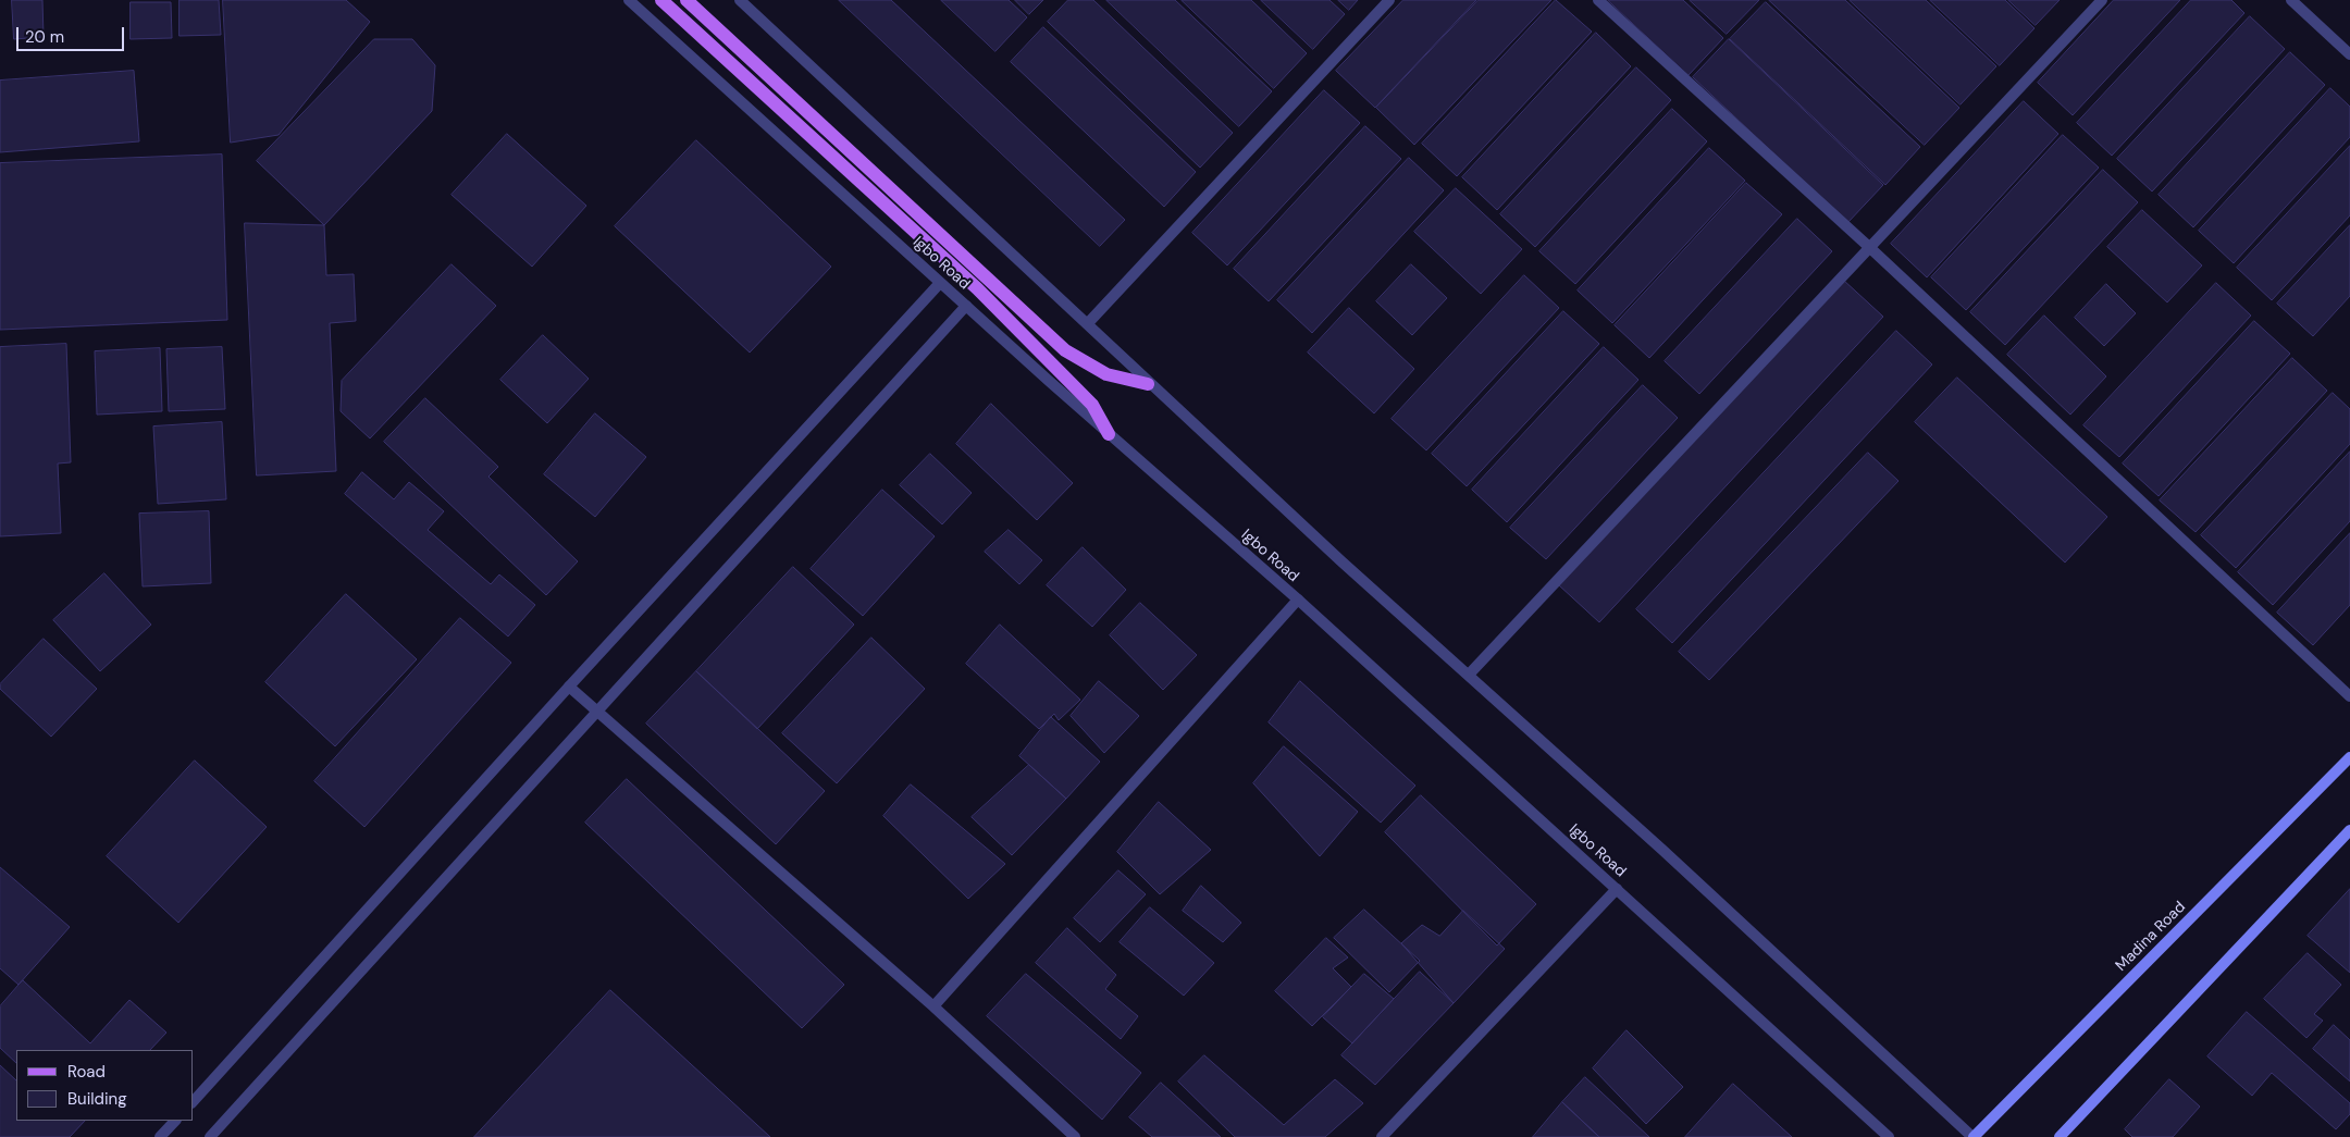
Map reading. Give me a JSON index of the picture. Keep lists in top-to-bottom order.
{
  "streets": {
    "main road": ["Madina Road"],
    "street": ["Igbo Road"]
  },
  "legend": ["Road", "Building"],
  "scale_bar": "20 m"
}
